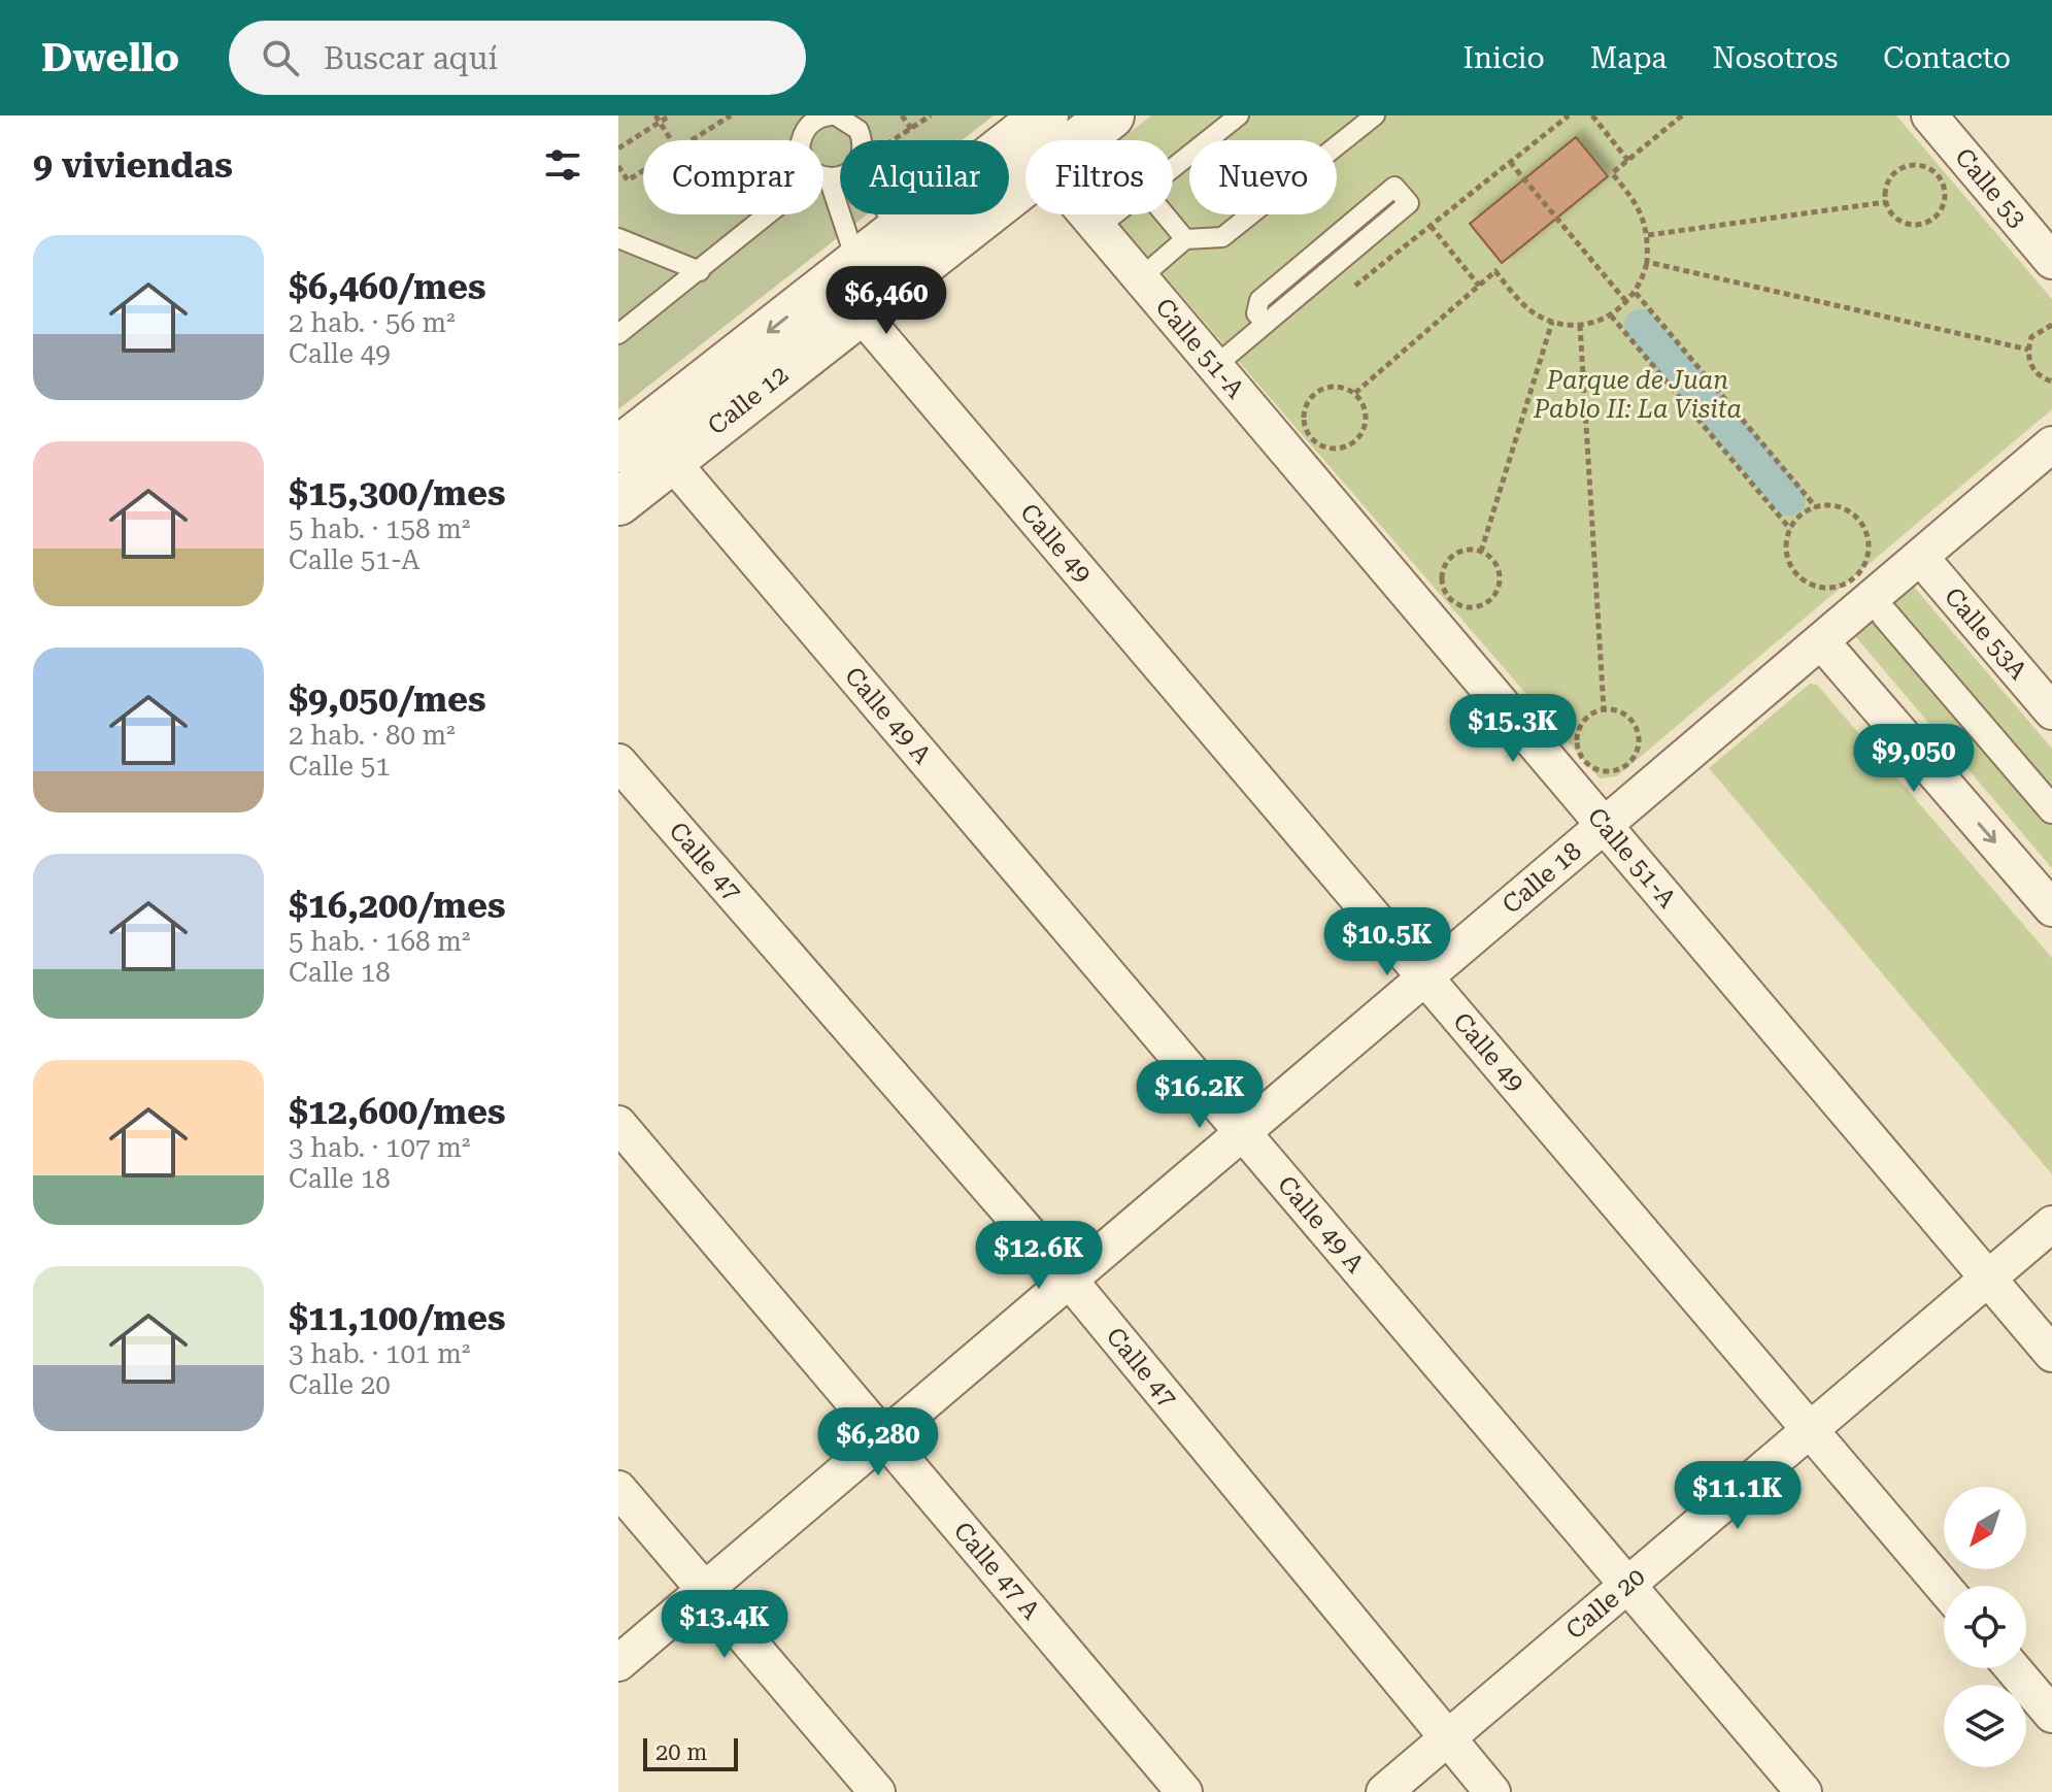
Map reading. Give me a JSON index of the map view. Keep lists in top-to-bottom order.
{
  "streets": {
    "street": [
      "Calle 53",
      "Calle 51-A",
      "Calle 12",
      "Calle 49",
      "Calle 53A",
      "Calle 49 A",
      "Calle 47",
      "Calle 18",
      "Calle 47 A",
      "Calle 20"
    ]
  },
  "crossings": [
    ["Calle 51-A", "Calle 12"],
    ["Calle 51-A", "Calle 18"],
    ["Calle 51-A", "Calle 20"],
    ["Calle 12", "Calle 49"],
    ["Calle 12", "Calle 49 A"],
    ["Calle 49", "Calle 18"],
    ["Calle 49", "Calle 20"],
    ["Calle 53A", "Calle 18"],
    ["Calle 49 A", "Calle 18"],
    ["Calle 49 A", "Calle 20"],
    ["Calle 47", "Calle 18"],
    ["Calle 47", "Calle 20"],
    ["Calle 18", "Calle 47 A"]
  ],
  "parks": ["Parque de Juan Pablo II: La Visita"],
  "scale_bar": "20 m",
  "north": "bottom left",
  "page": {
    "header": "Dwello",
    "search": "Buscar aquí",
    "nav": [
      "Inicio",
      "Mapa",
      "Nosotros",
      "Contacto"
    ],
    "heading": "9 viviendas",
    "chip": [
      "Comprar",
      "Alquilar",
      "Filtros",
      "Nuevo"
    ],
    "list": [
      {
        "name": "$6,460/mes",
        "note": "2 hab. · 56 m² · Calle 49"
      },
      {
        "name": "$15,300/mes",
        "note": "5 hab. · 158 m² · Calle 51-A"
      },
      {
        "name": "$9,050/mes",
        "note": "2 hab. · 80 m² · Calle 51"
      },
      {
        "name": "$16,200/mes",
        "note": "5 hab. · 168 m² · Calle 18"
      },
      {
        "name": "$12,600/mes",
        "note": "3 hab. · 107 m² · Calle 18"
      },
      {
        "name": "$11,100/mes",
        "note": "3 hab. · 101 m² · Calle 20"
      }
    ],
    "price": [
      "$6,460",
      "$15.3K",
      "$9,050",
      "$10.5K",
      "$16.2K",
      "$12.6K",
      "$6,280",
      "$11.1K",
      "$13.4K"
    ],
    "scale": "20 m"
  }
}
